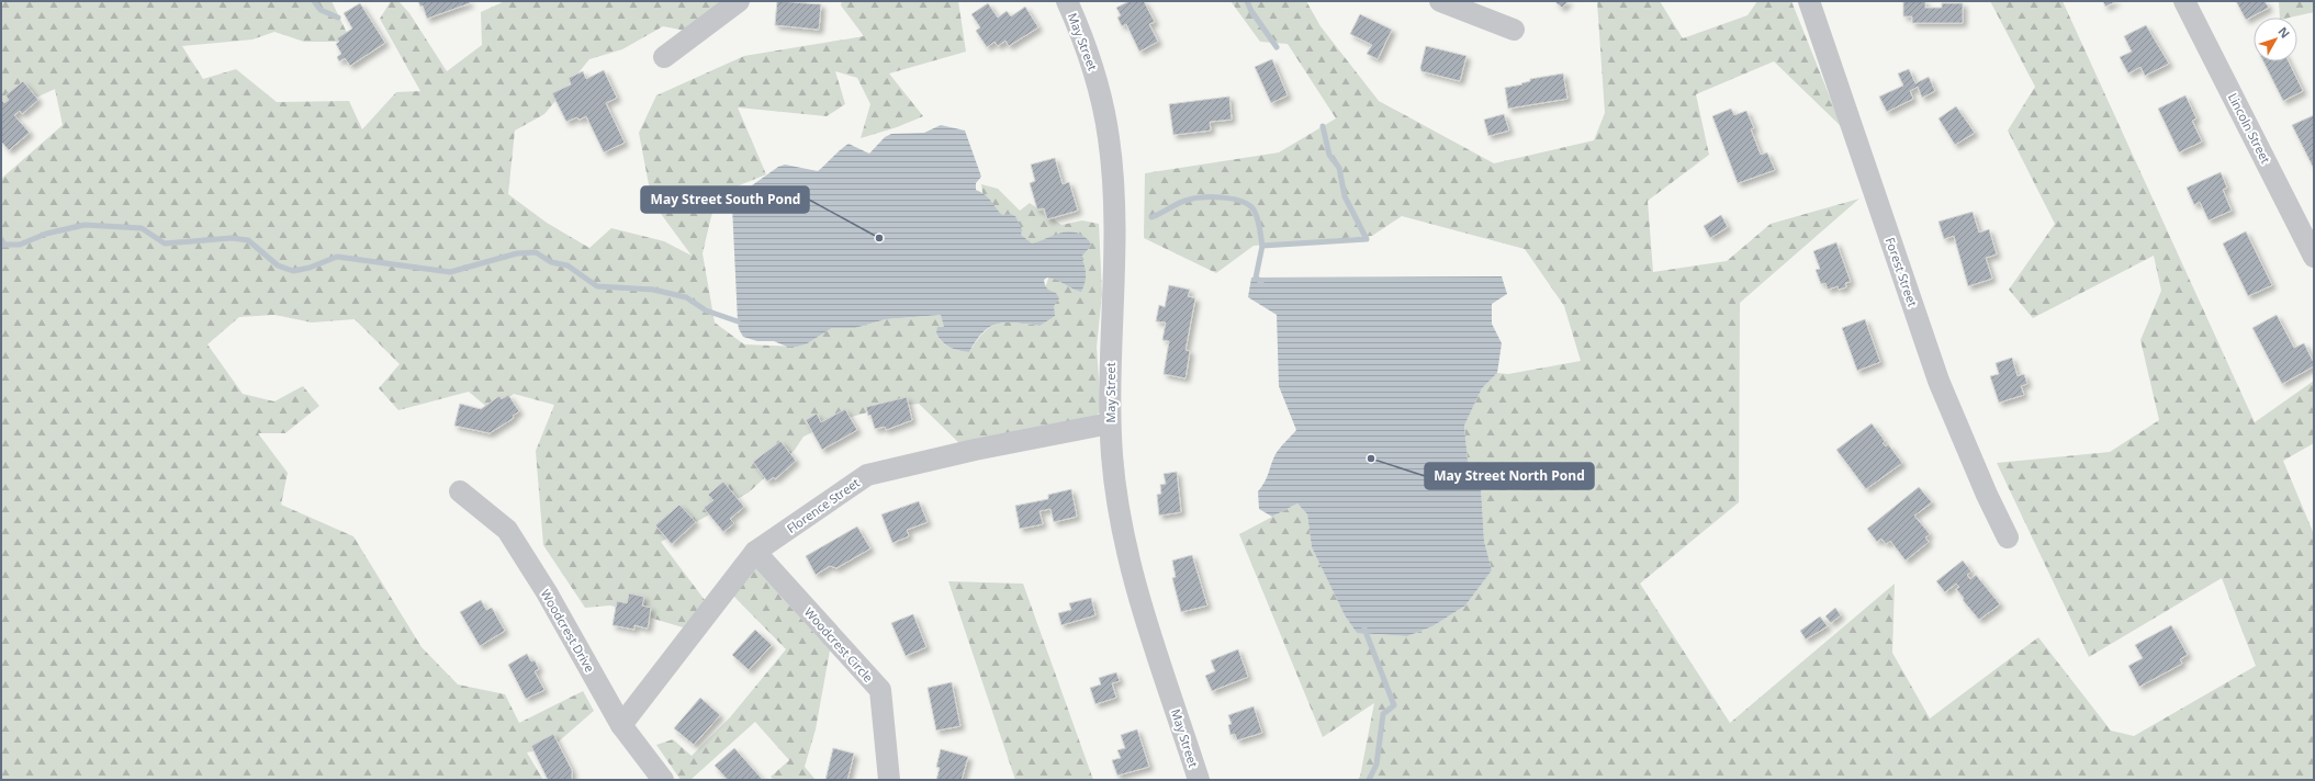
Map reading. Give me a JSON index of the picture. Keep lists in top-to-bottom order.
{
  "streets": {
    "street": [
      "May Street",
      "Lincoln Street",
      "Forest Street",
      "Florence Street",
      "Woodcrest Drive",
      "Woodcrest Circle"
    ]
  },
  "crossings": [
    ["May Street", "Florence Street"],
    ["Florence Street", "Woodcrest Drive"],
    ["Florence Street", "Woodcrest Circle"]
  ],
  "places": ["May Street South Pond", "May Street North Pond"],
  "north": "top right"
}
